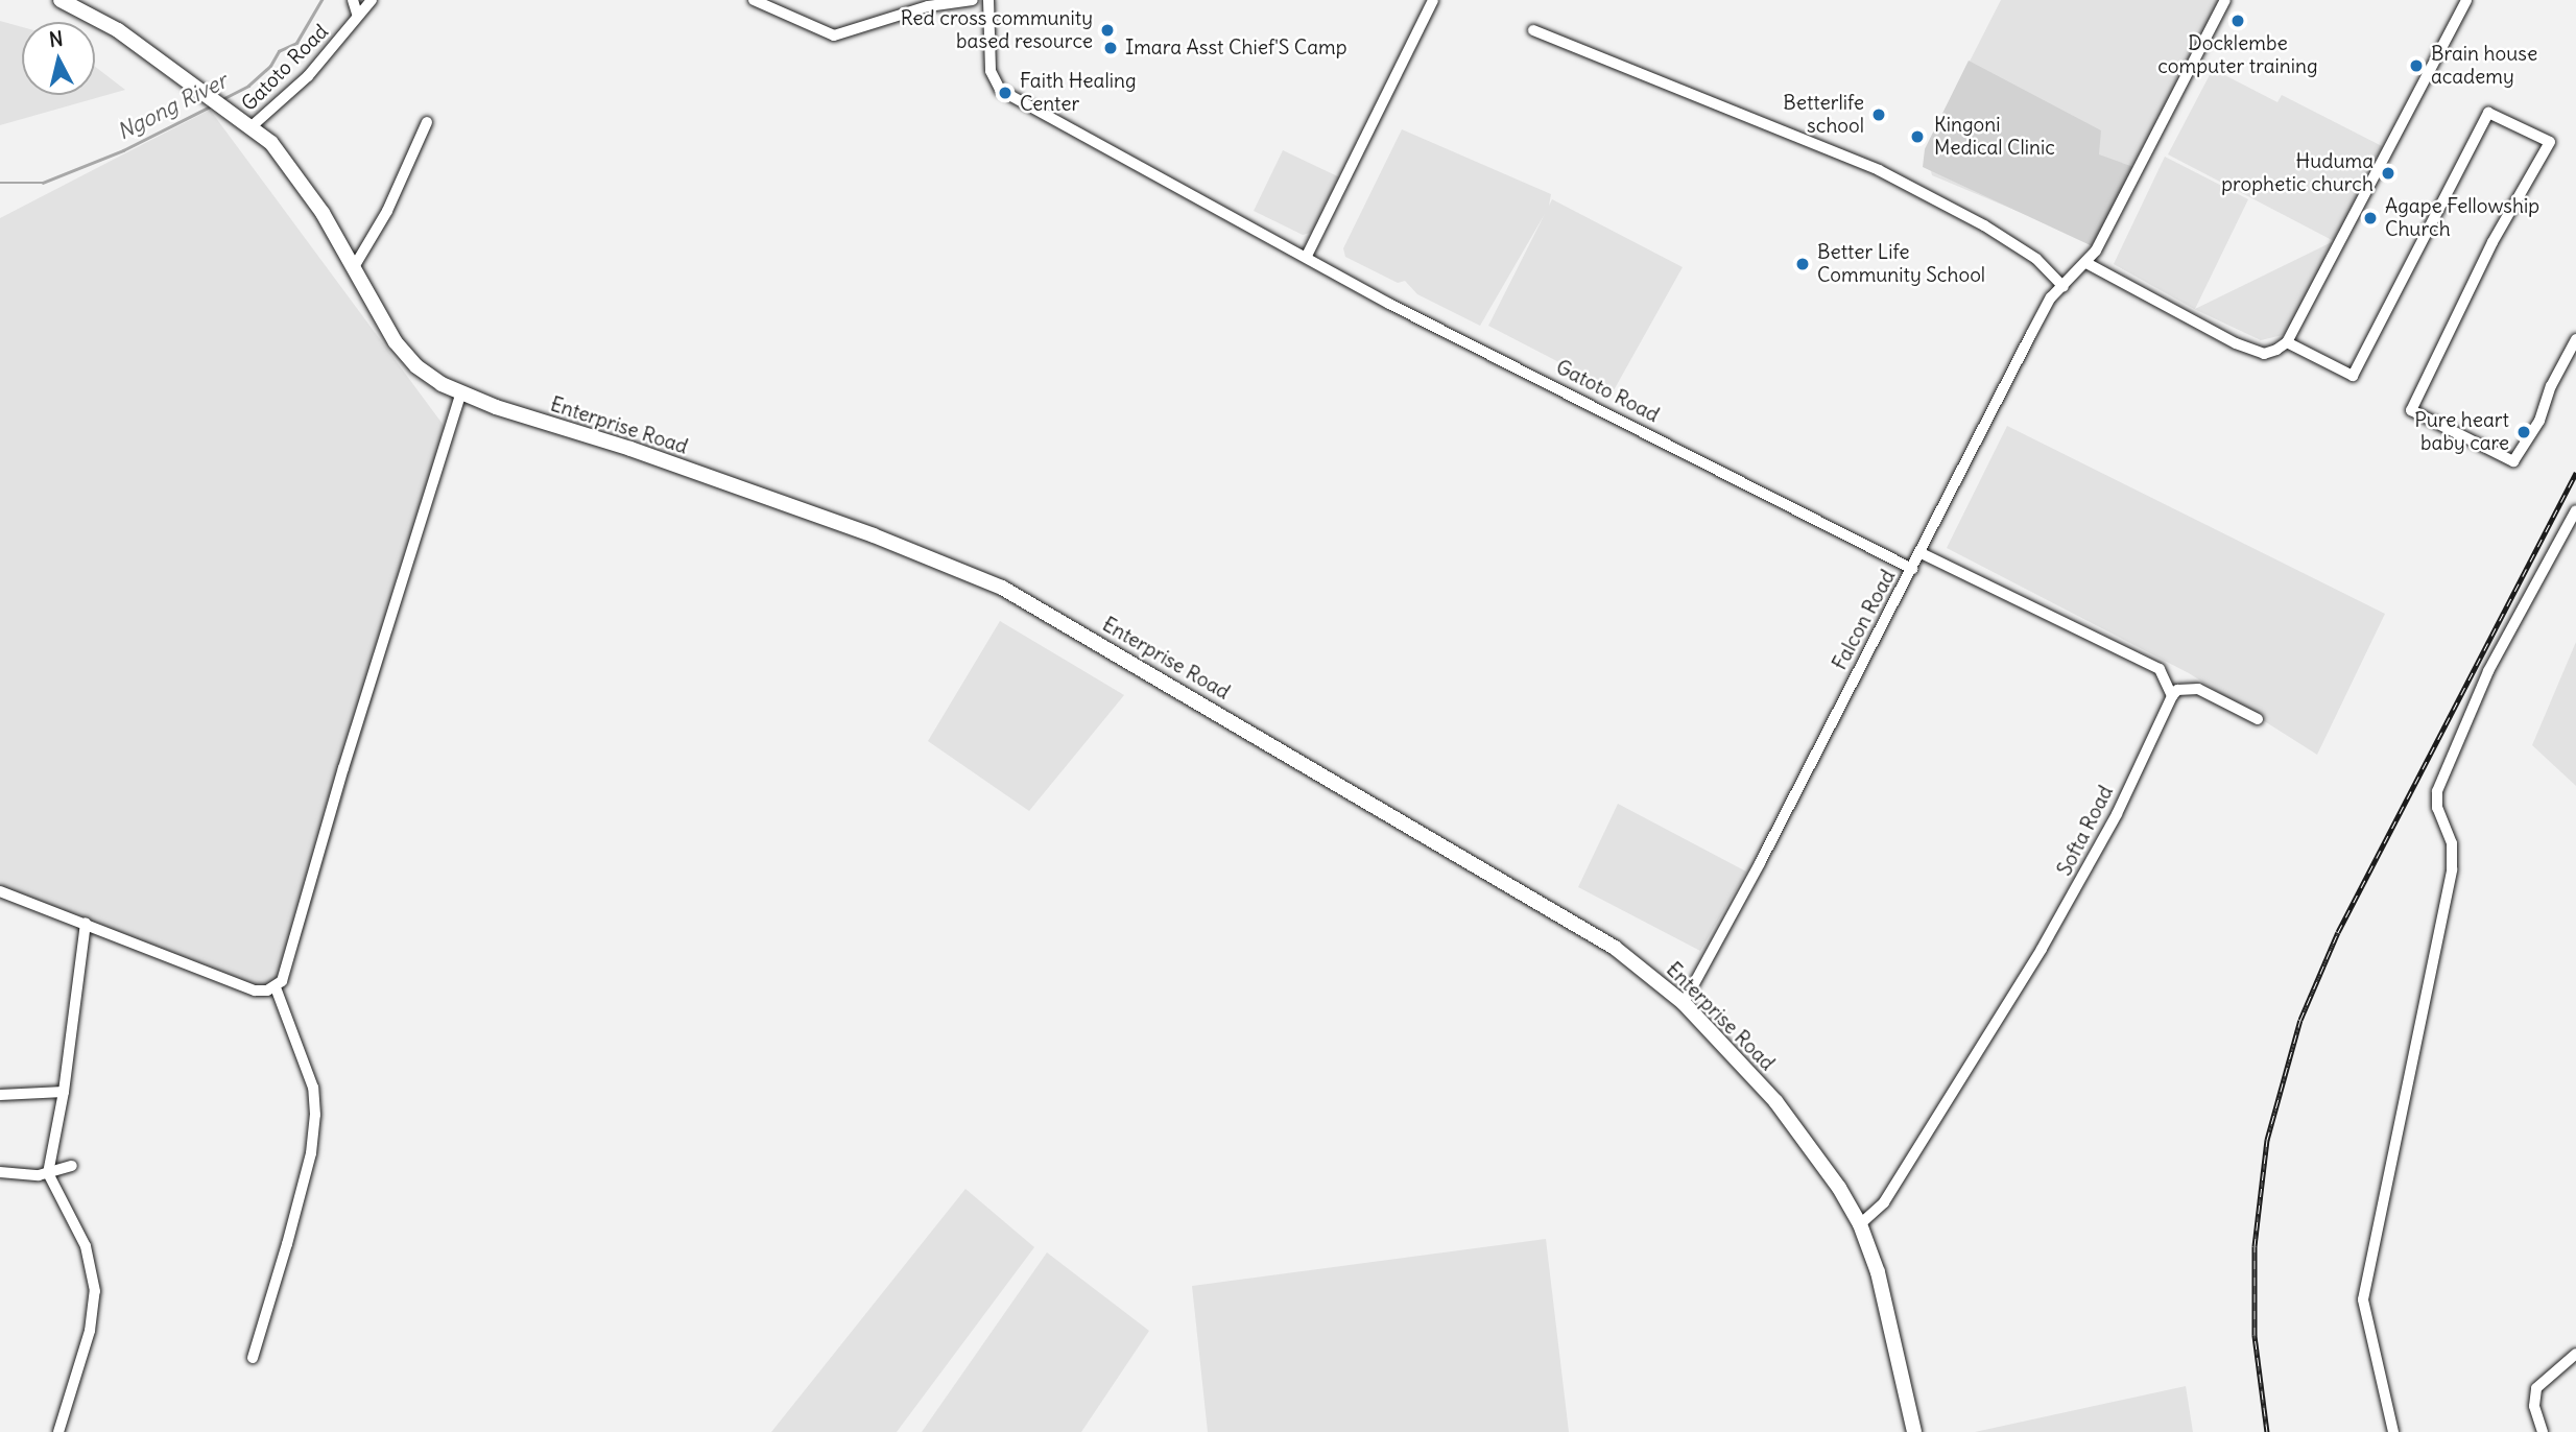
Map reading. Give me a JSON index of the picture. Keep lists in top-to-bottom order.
{
  "streets": {
    "main road": ["Enterprise Road"],
    "street": ["Gatoto Road", "Falcon Road", "Softa Road"]
  },
  "crossings": [
    ["Gatoto Road", "Enterprise Road"],
    ["Gatoto Road", "Falcon Road"],
    ["Enterprise Road", "Falcon Road"],
    ["Enterprise Road", "Softa Road"]
  ],
  "water": ["Ngong River"],
  "places": [
    "Docklembe computer training",
    "Red cross community based resource",
    "Imara Asst Chief'S Camp",
    "Brain house academy",
    "Faith Healing Center",
    "Betterlife school",
    "Kingoni Medical Clinic",
    "Huduma prophetic church",
    "Agape Fellowship Church",
    "Better Life Community School",
    "Pure heart baby care"
  ],
  "north": "top"
}
